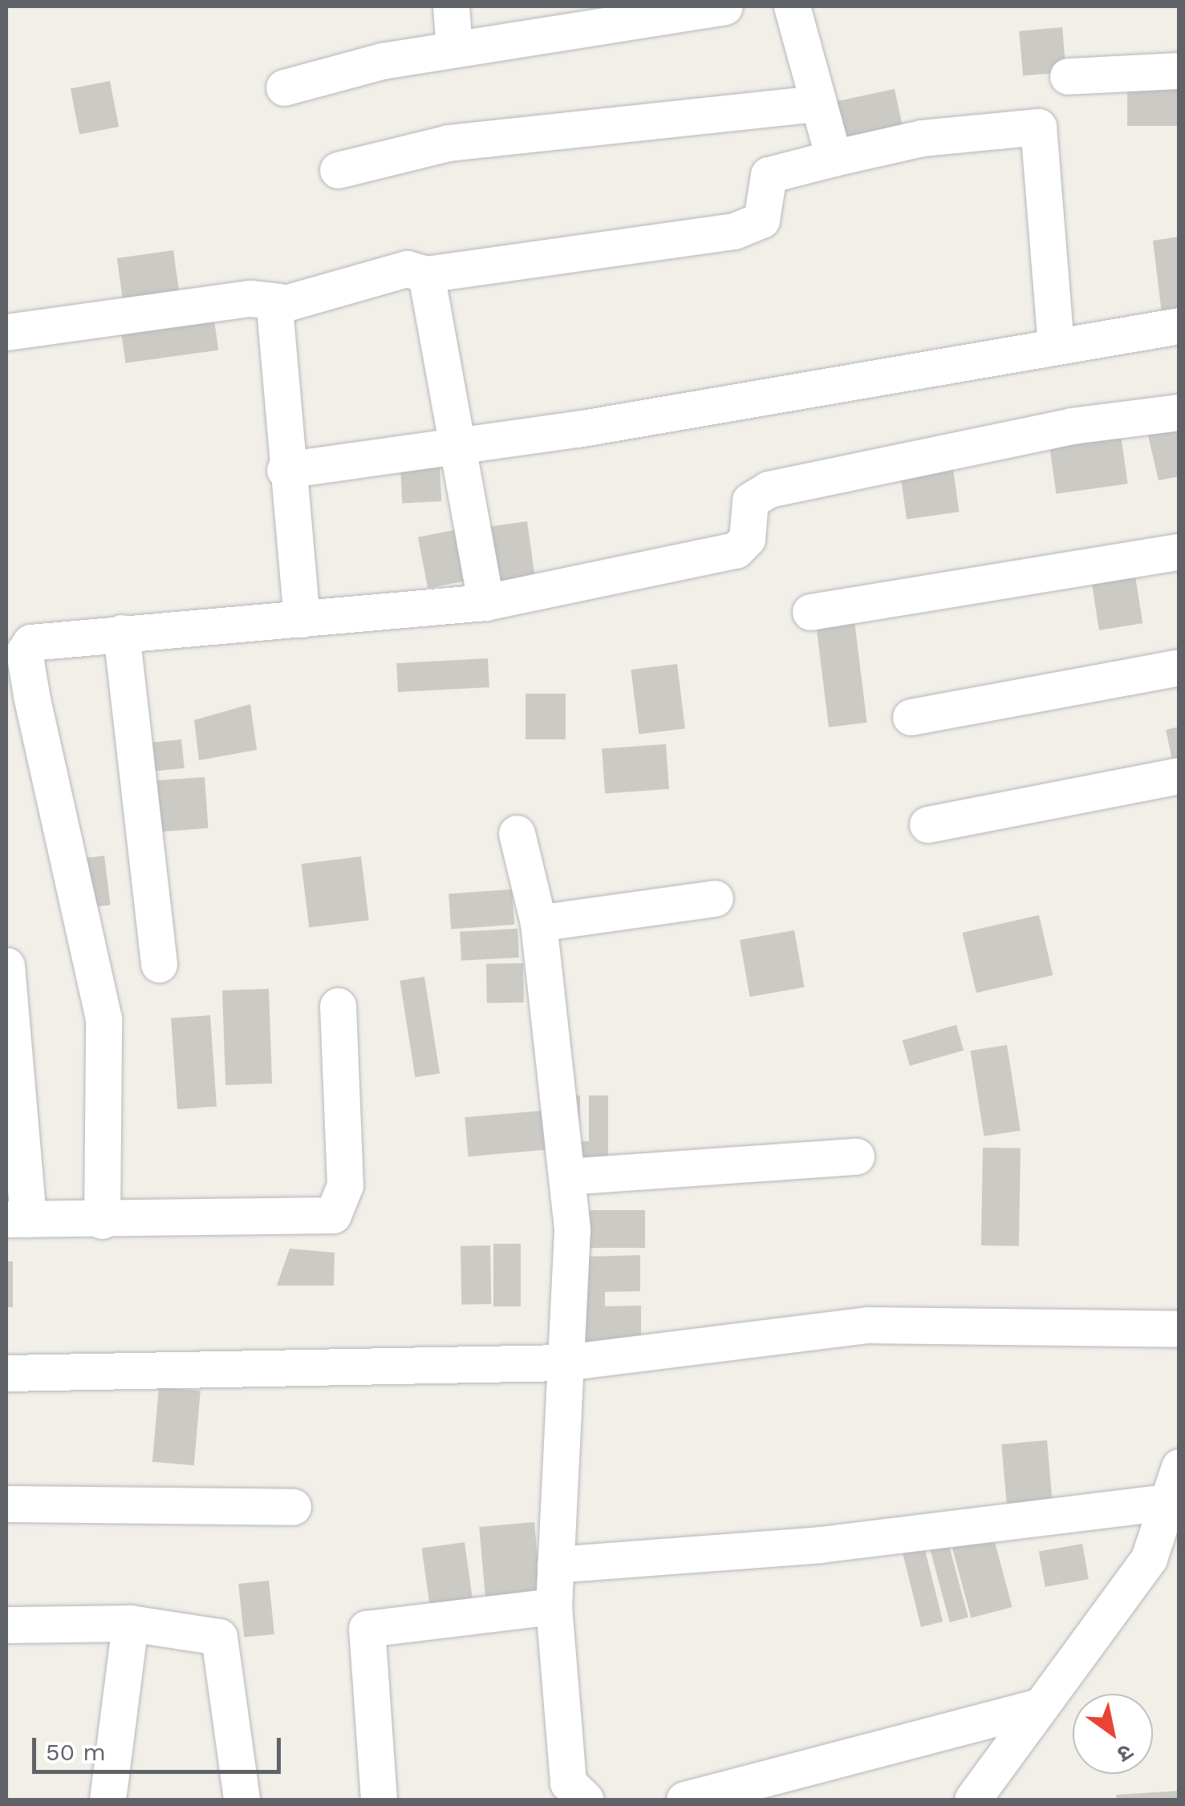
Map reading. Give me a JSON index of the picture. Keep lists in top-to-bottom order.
{
  "scale_bar": "50 m",
  "north": "bottom right"
}
